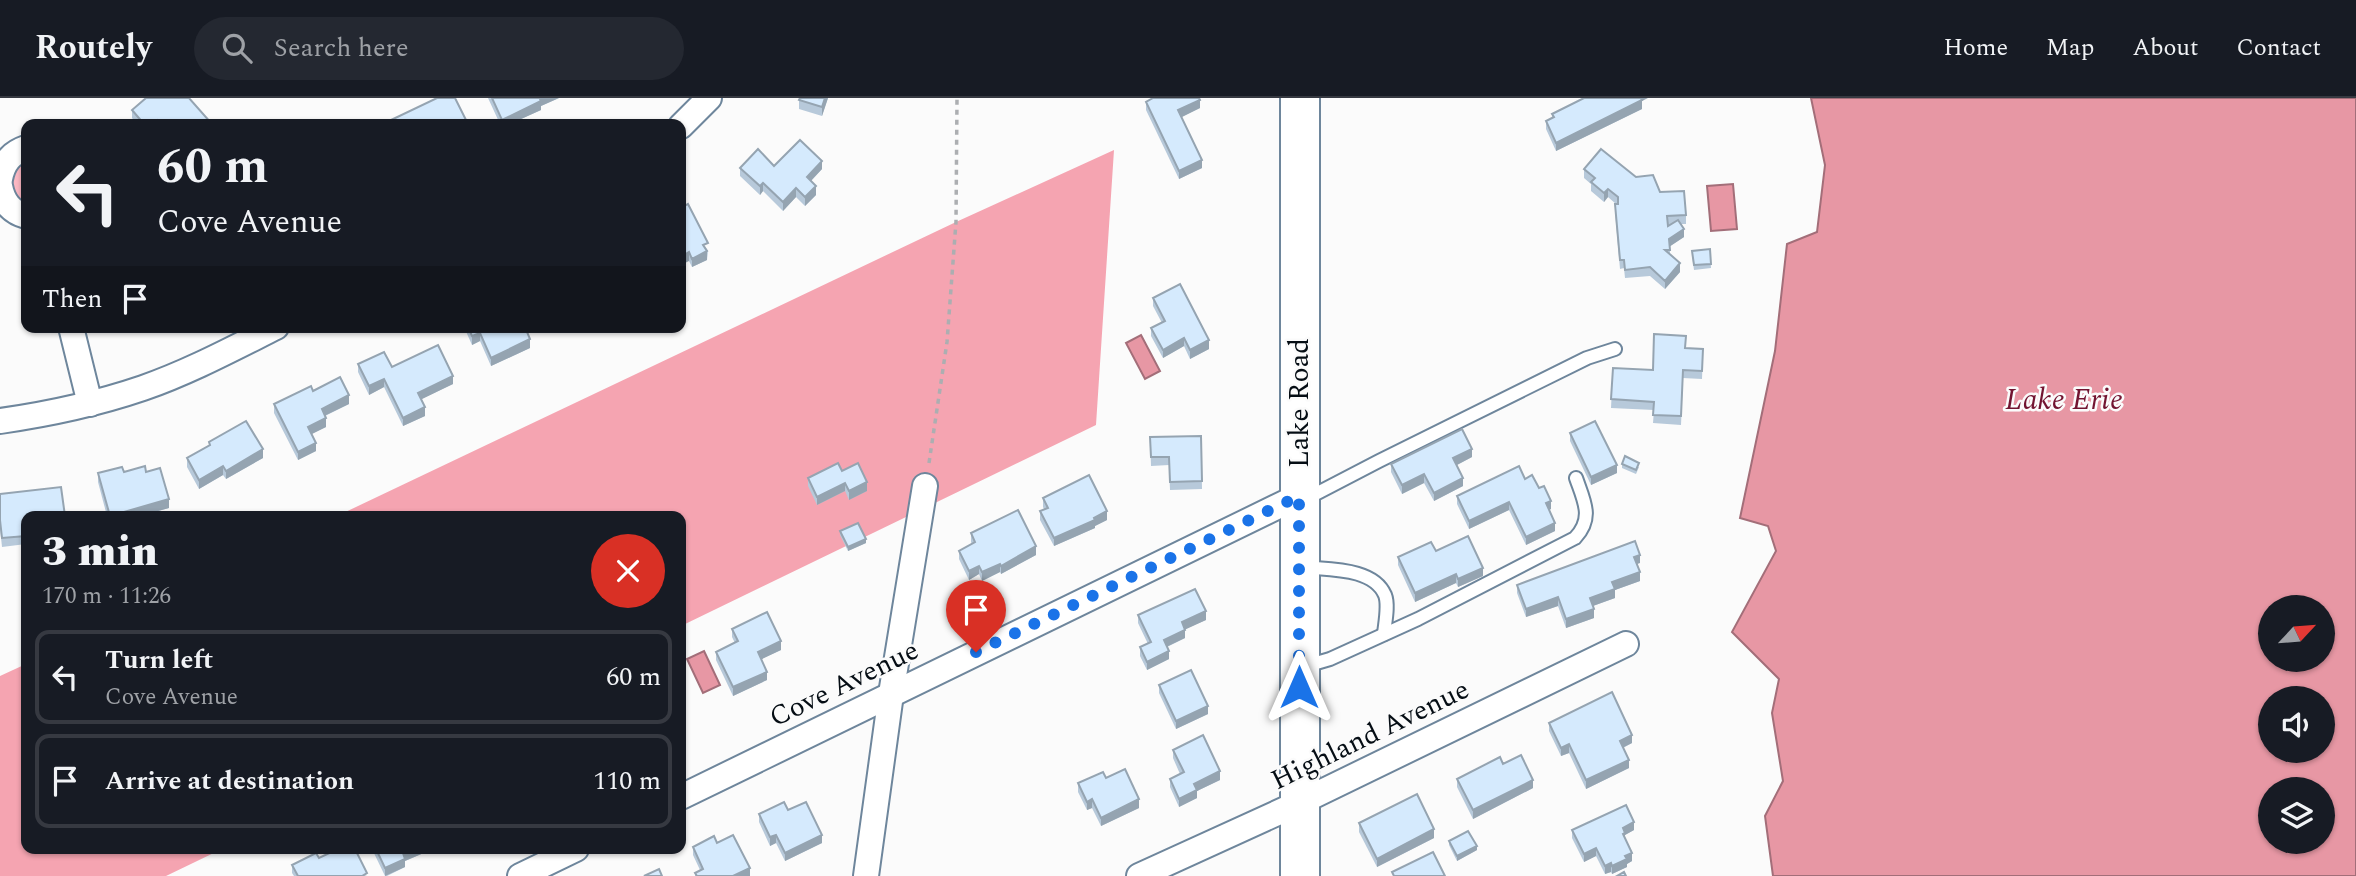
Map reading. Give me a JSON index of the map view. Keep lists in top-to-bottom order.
{
  "streets": {
    "main road": ["Lake Road"],
    "street": ["Cove Avenue", "Highland Avenue"]
  },
  "crossings": [
    ["Lake Road", "Cove Avenue"],
    ["Lake Road", "Highland Avenue"]
  ],
  "water": ["Lake Erie"],
  "north": "top right",
  "page": {
    "header": "Routely",
    "search": "Search here",
    "nav": [
      "Home",
      "Map",
      "About",
      "Contact"
    ],
    "turn": ["60 m", "Cove Avenue"],
    "then": "Then",
    "heading": ["3 min", "170 m · 11:26"],
    "list": [
      {
        "name": "Turn left",
        "note": "Cove Avenue",
        "value": "60 m"
      },
      {
        "name": "Arrive at destination",
        "value": "110 m"
      }
    ]
  }
}
